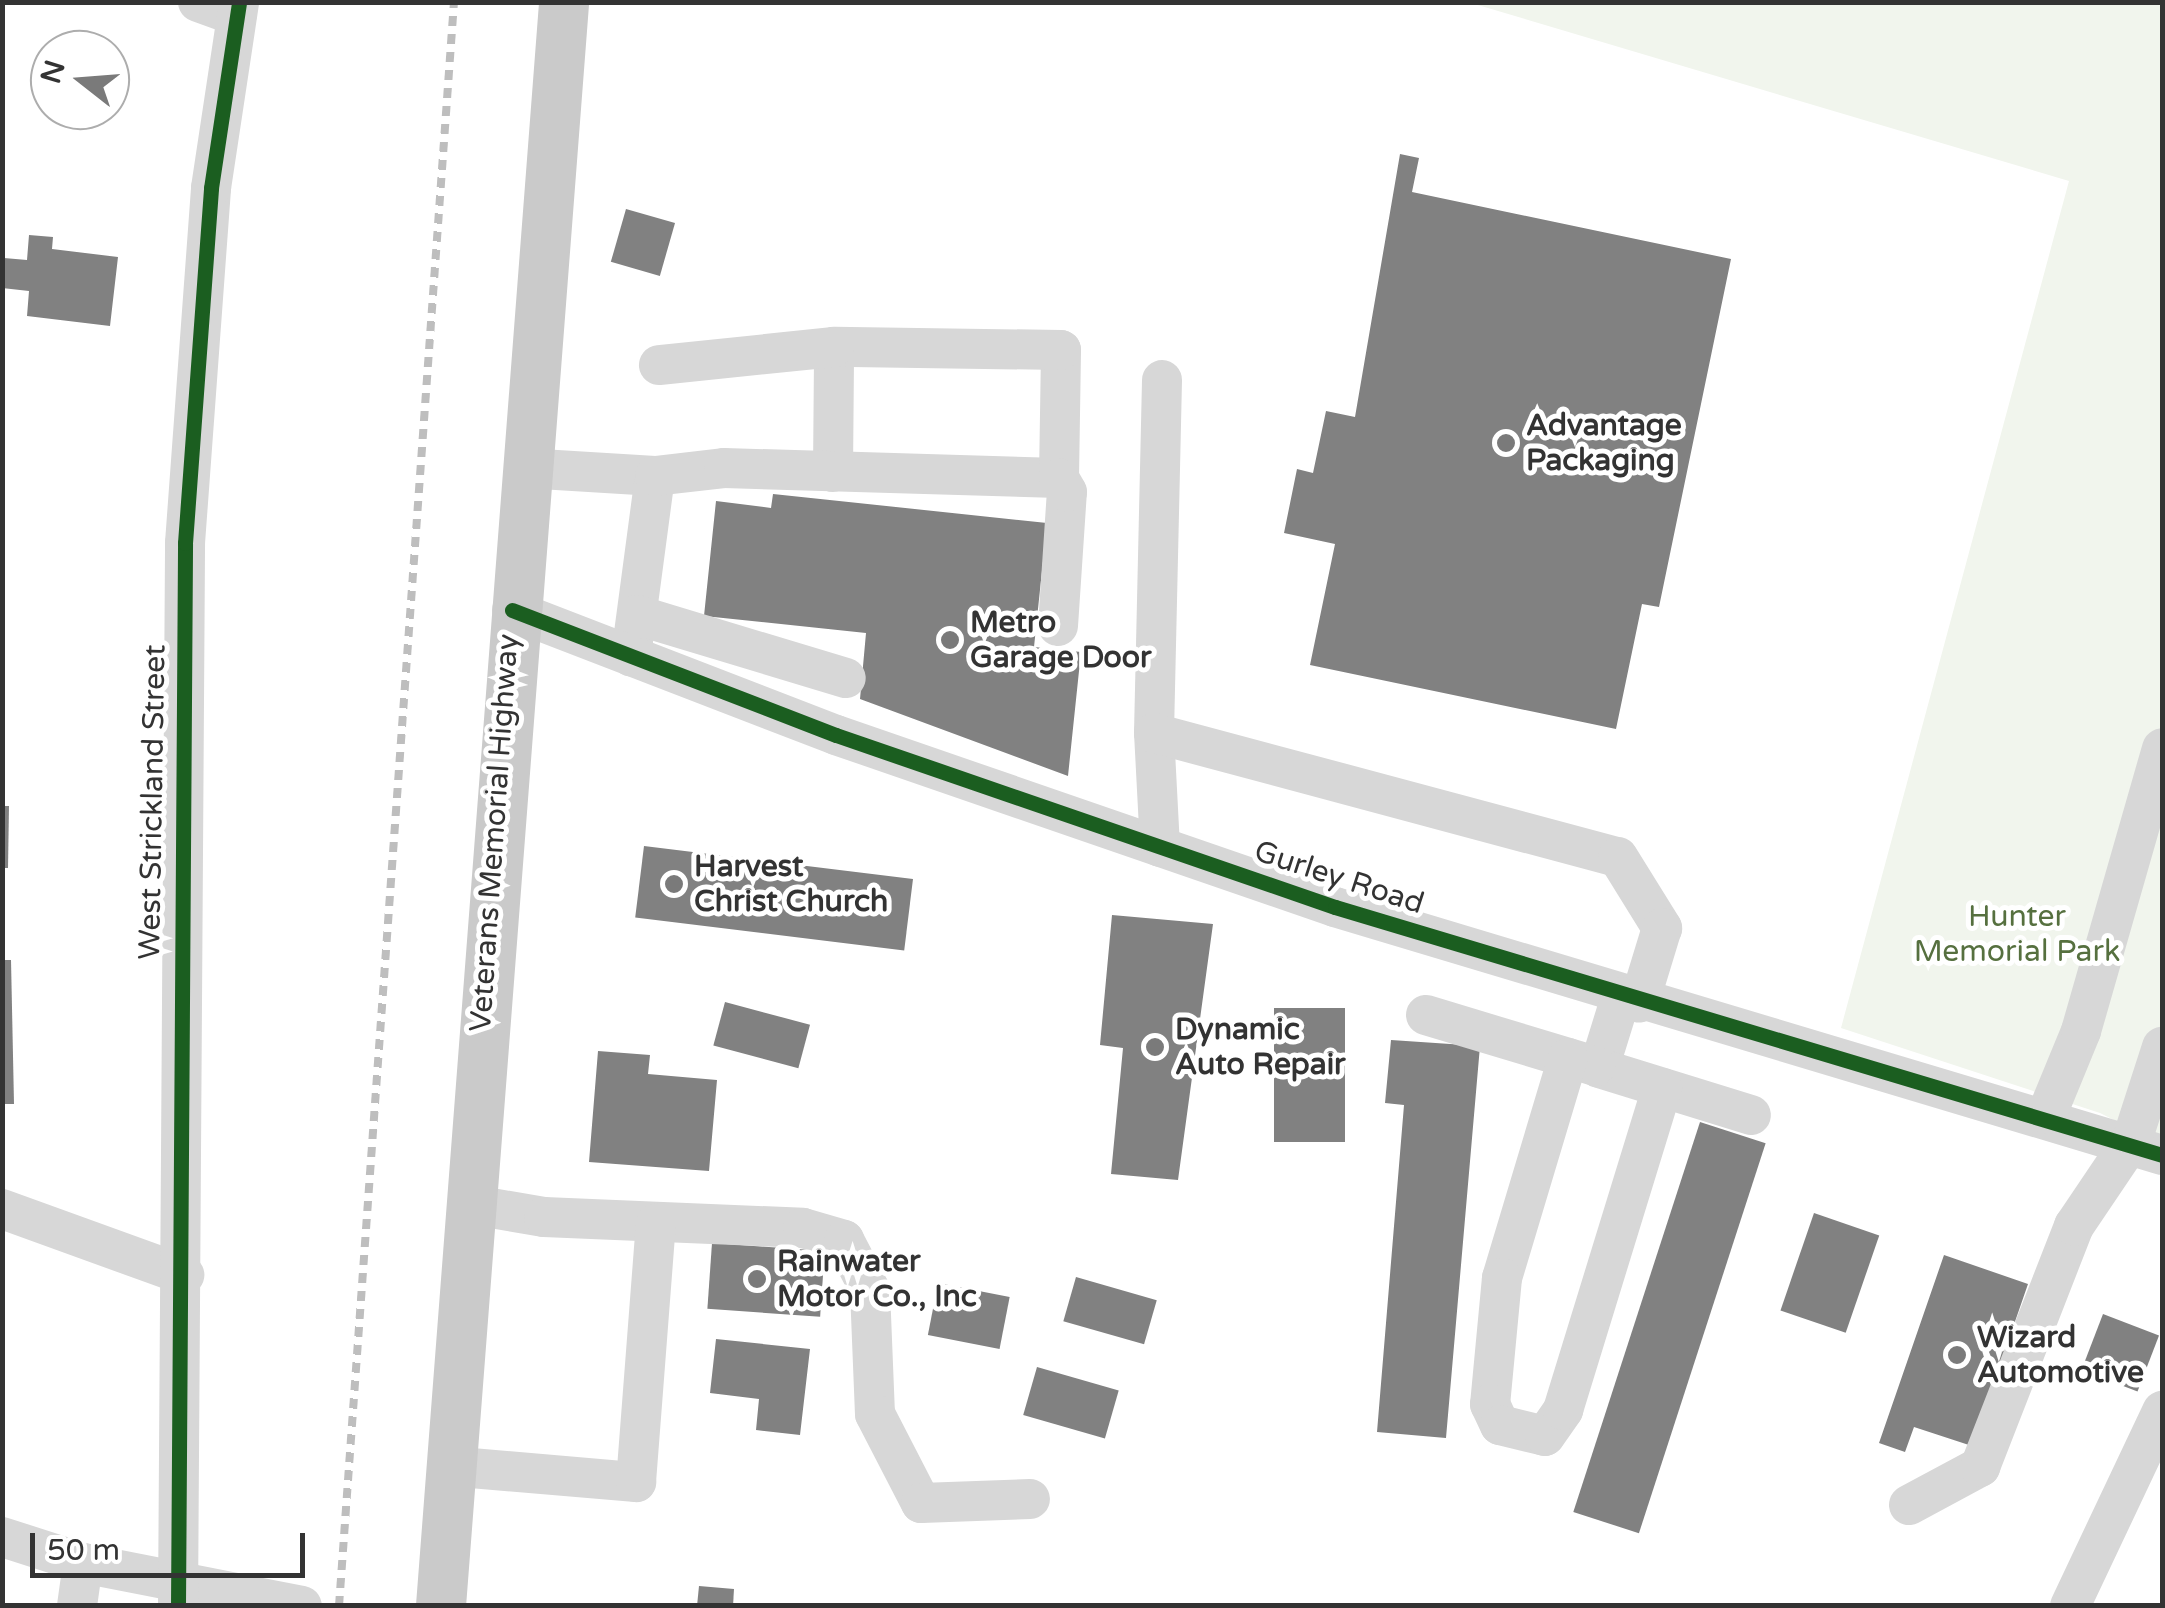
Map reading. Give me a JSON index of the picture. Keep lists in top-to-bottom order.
{
  "streets": {
    "main road": ["Veterans Memorial Highway"],
    "street": ["West Strickland Street", "Gurley Road"]
  },
  "crossings": [
    ["Veterans Memorial Highway", "Gurley Road"]
  ],
  "parks": ["Hunter Memorial Park"],
  "places": [
    "Advantage Packaging",
    "Metro Garage Door",
    "Harvest Christ Church",
    "Dynamic Auto Repair",
    "Rainwater Motor Co., Inc",
    "Wizard Automotive"
  ],
  "scale_bar": "50 m",
  "north": "left"
}
